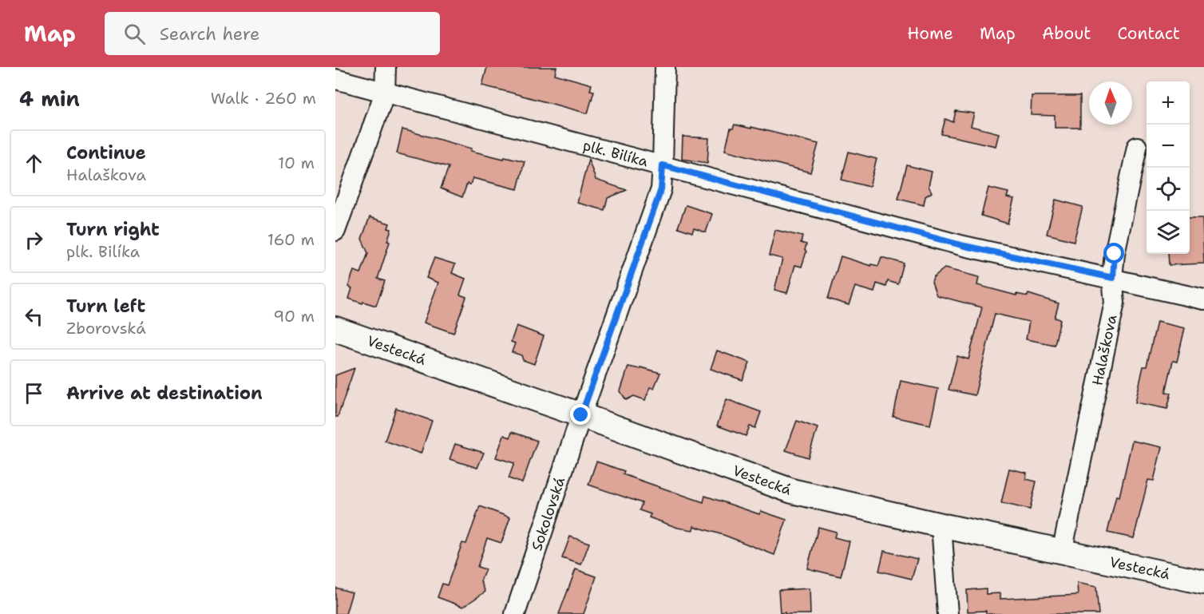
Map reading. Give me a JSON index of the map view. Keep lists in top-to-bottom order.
{
  "streets": {
    "street": [
      "plk. Bilíka",
      "Halaškova",
      "Vestecká",
      "Sokolovská"
    ]
  },
  "crossings": [
    ["plk. Bilíka", "Halaškova"],
    ["plk. Bilíka", "Sokolovská"],
    ["Halaškova", "Vestecká"],
    ["Vestecká", "Sokolovská"]
  ],
  "north": "top",
  "page": {
    "header": "Map",
    "search": "Search here",
    "nav": [
      "Home",
      "Map",
      "About",
      "Contact"
    ],
    "heading": ["4 min", "Walk · 260 m"],
    "map_buttons": ["+", "−"],
    "list": [
      ["Continue", "Halaškova", "10 m"],
      ["Turn right", "plk. Bilíka", "160 m"],
      ["Turn left", "Zborovská", "90 m"],
      "Arrive at destination"
    ]
  }
}
